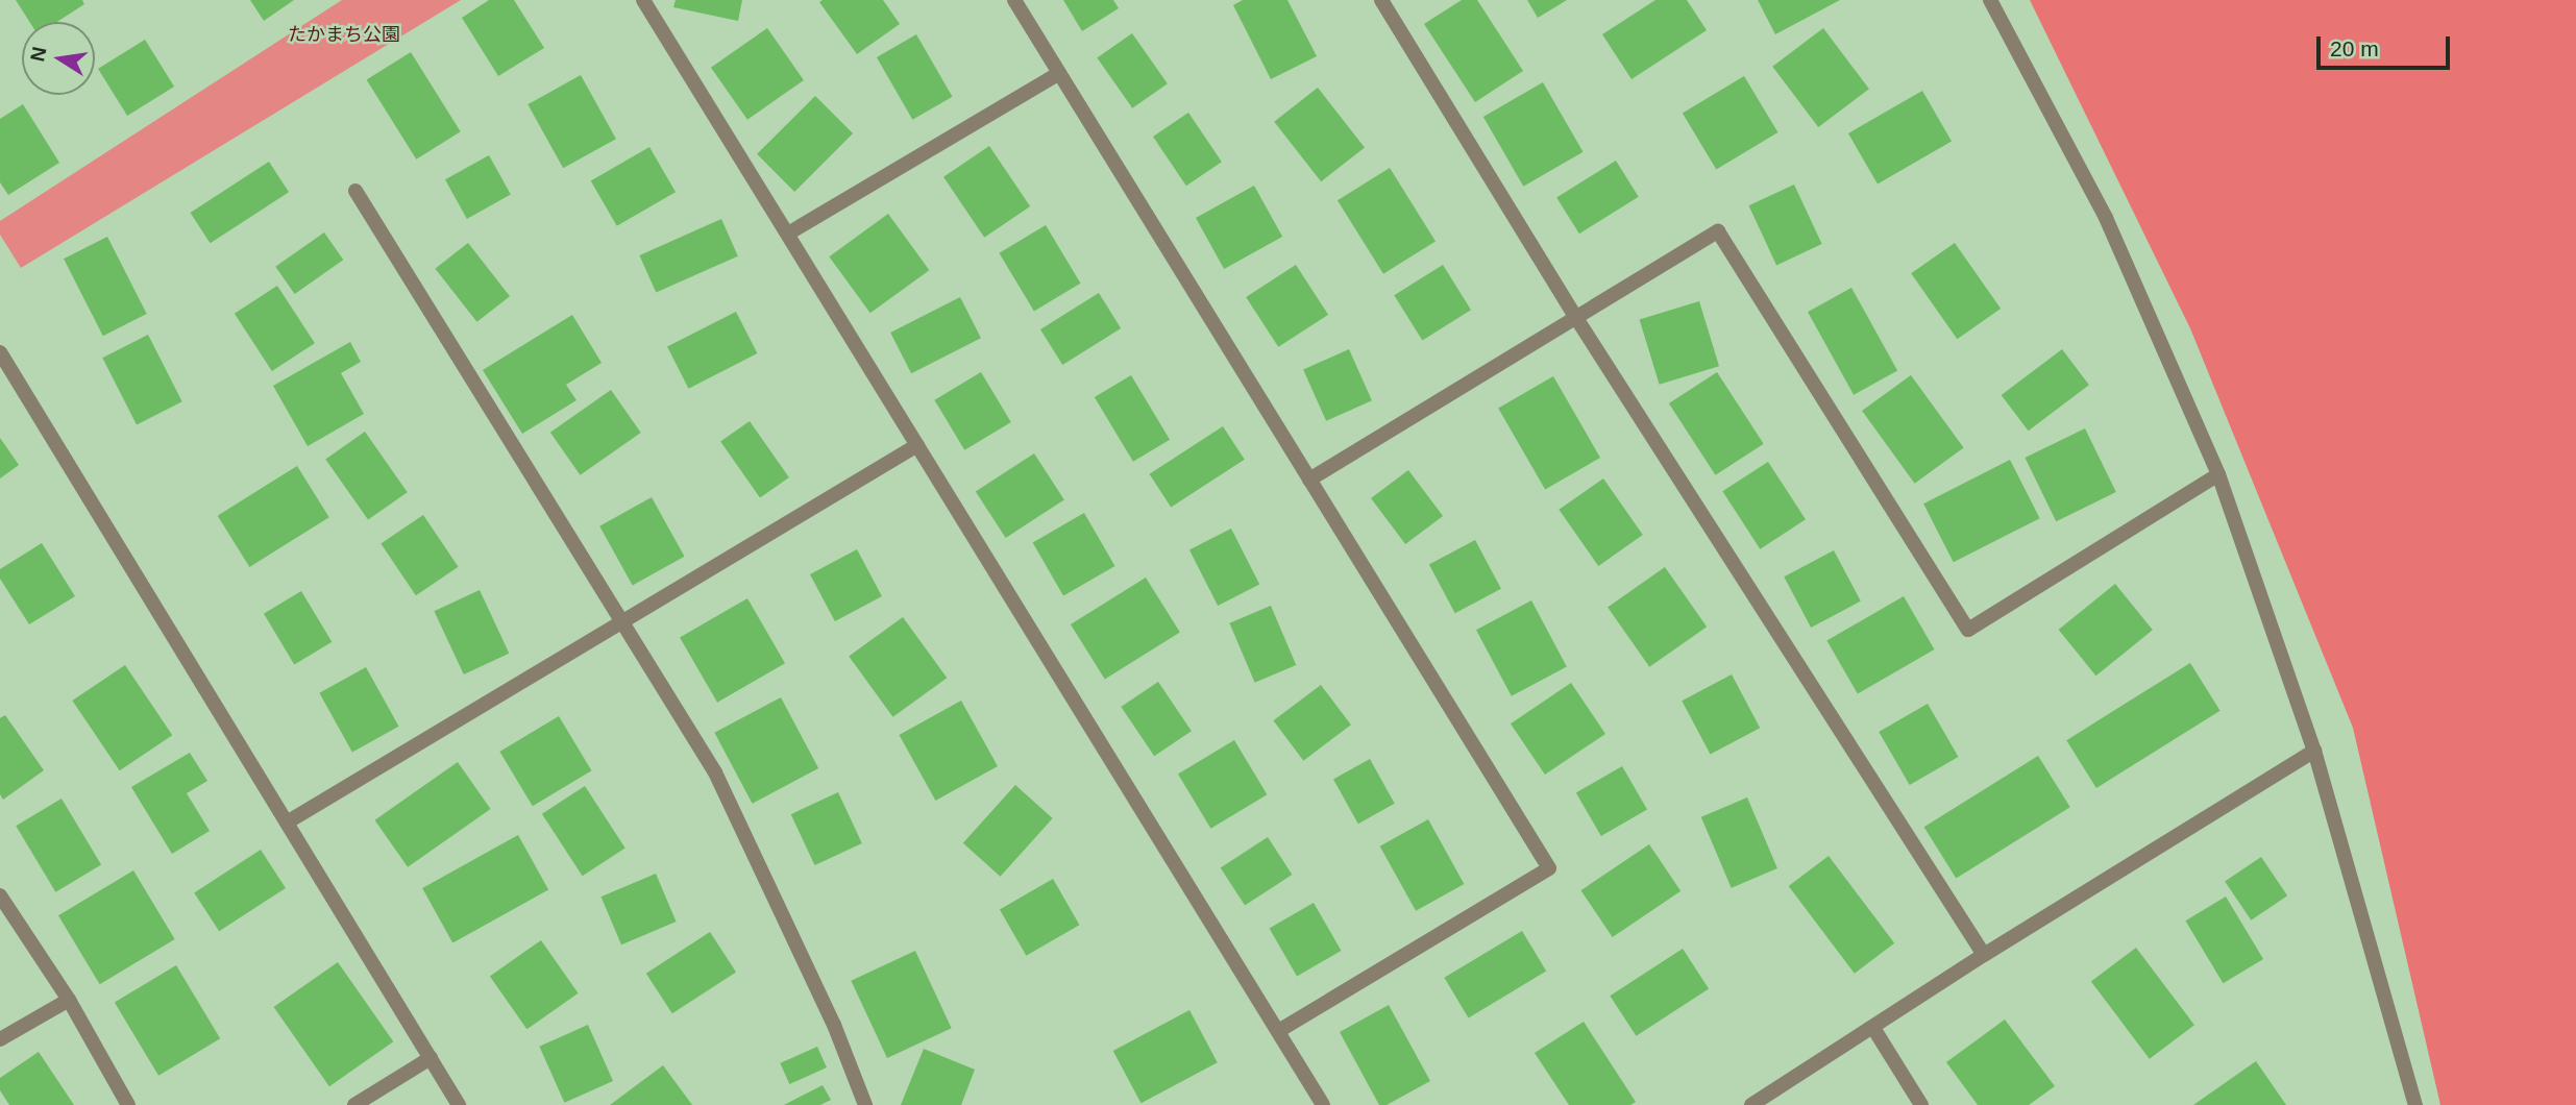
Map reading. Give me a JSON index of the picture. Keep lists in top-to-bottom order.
{
  "parks": ["たかまち公園"],
  "scale_bar": "20 m",
  "north": "left"
}
